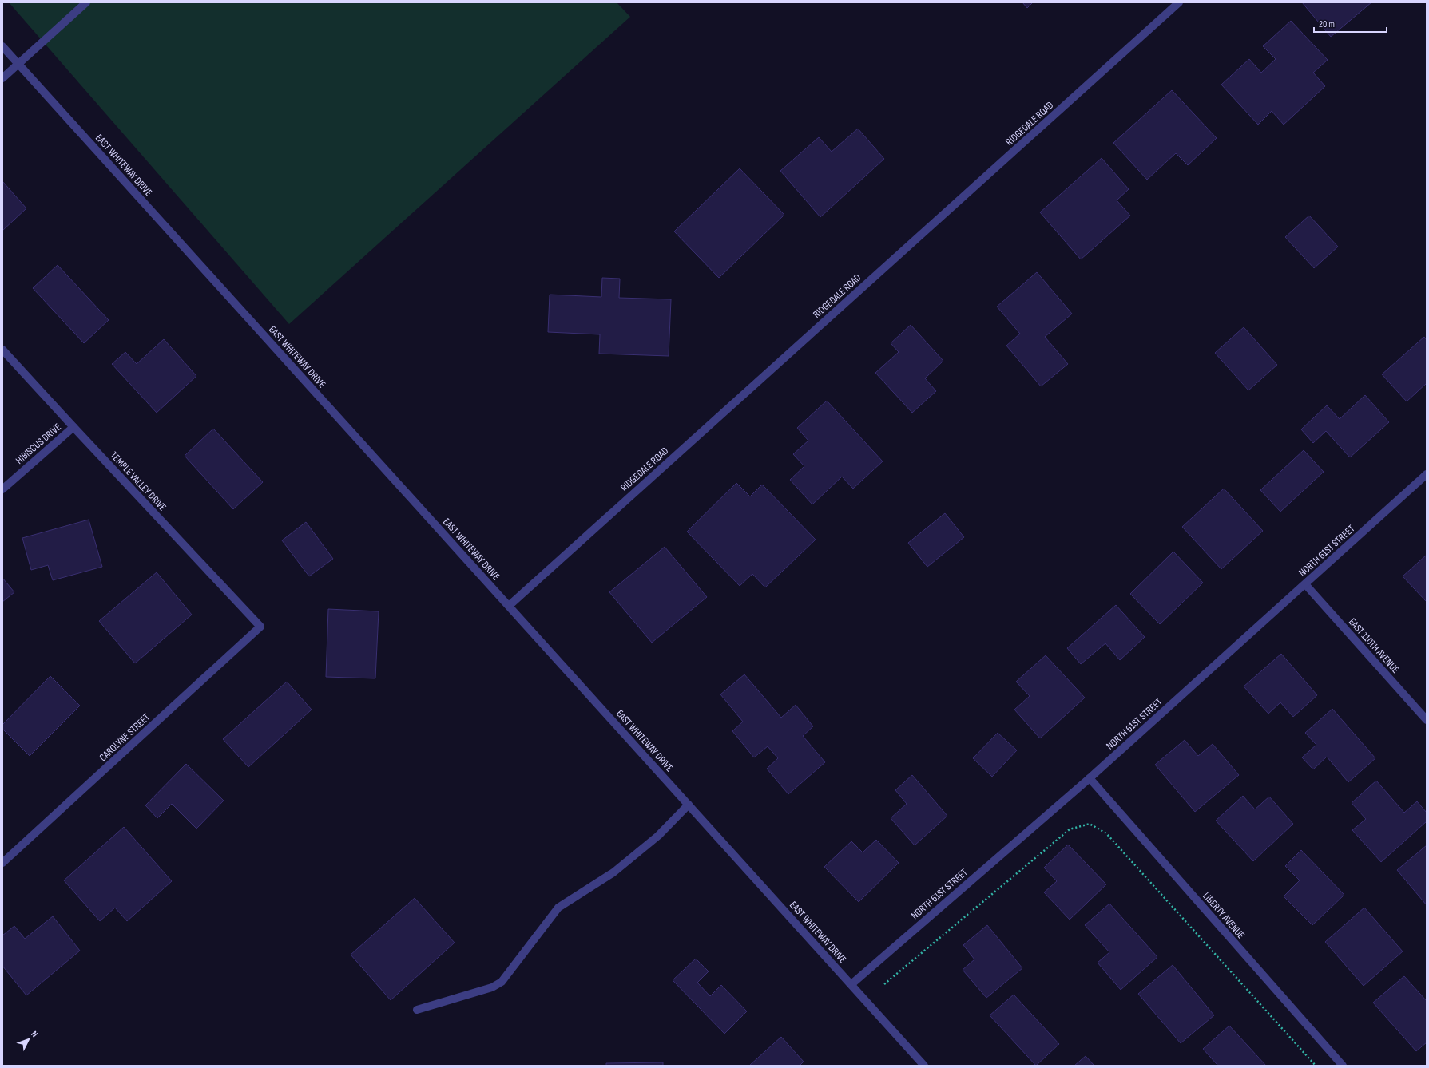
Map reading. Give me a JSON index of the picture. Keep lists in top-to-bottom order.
{
  "streets": {
    "street": [
      "RIDGEDALE ROAD",
      "EAST WHITEWAY DRIVE",
      "HIBISCUS DRIVE",
      "TEMPLE VALLEY DRIVE",
      "NORTH 61ST STREET",
      "EAST 110TH AVENUE",
      "CAROLYNE STREET",
      "LIBERTY AVENUE"
    ]
  },
  "crossings": [
    ["RIDGEDALE ROAD", "EAST WHITEWAY DRIVE"],
    ["EAST WHITEWAY DRIVE", "NORTH 61ST STREET"],
    ["HIBISCUS DRIVE", "TEMPLE VALLEY DRIVE"],
    ["TEMPLE VALLEY DRIVE", "CAROLYNE STREET"],
    ["NORTH 61ST STREET", "EAST 110TH AVENUE"],
    ["NORTH 61ST STREET", "LIBERTY AVENUE"]
  ],
  "scale_bar": "20 m",
  "north": "top right"
}
